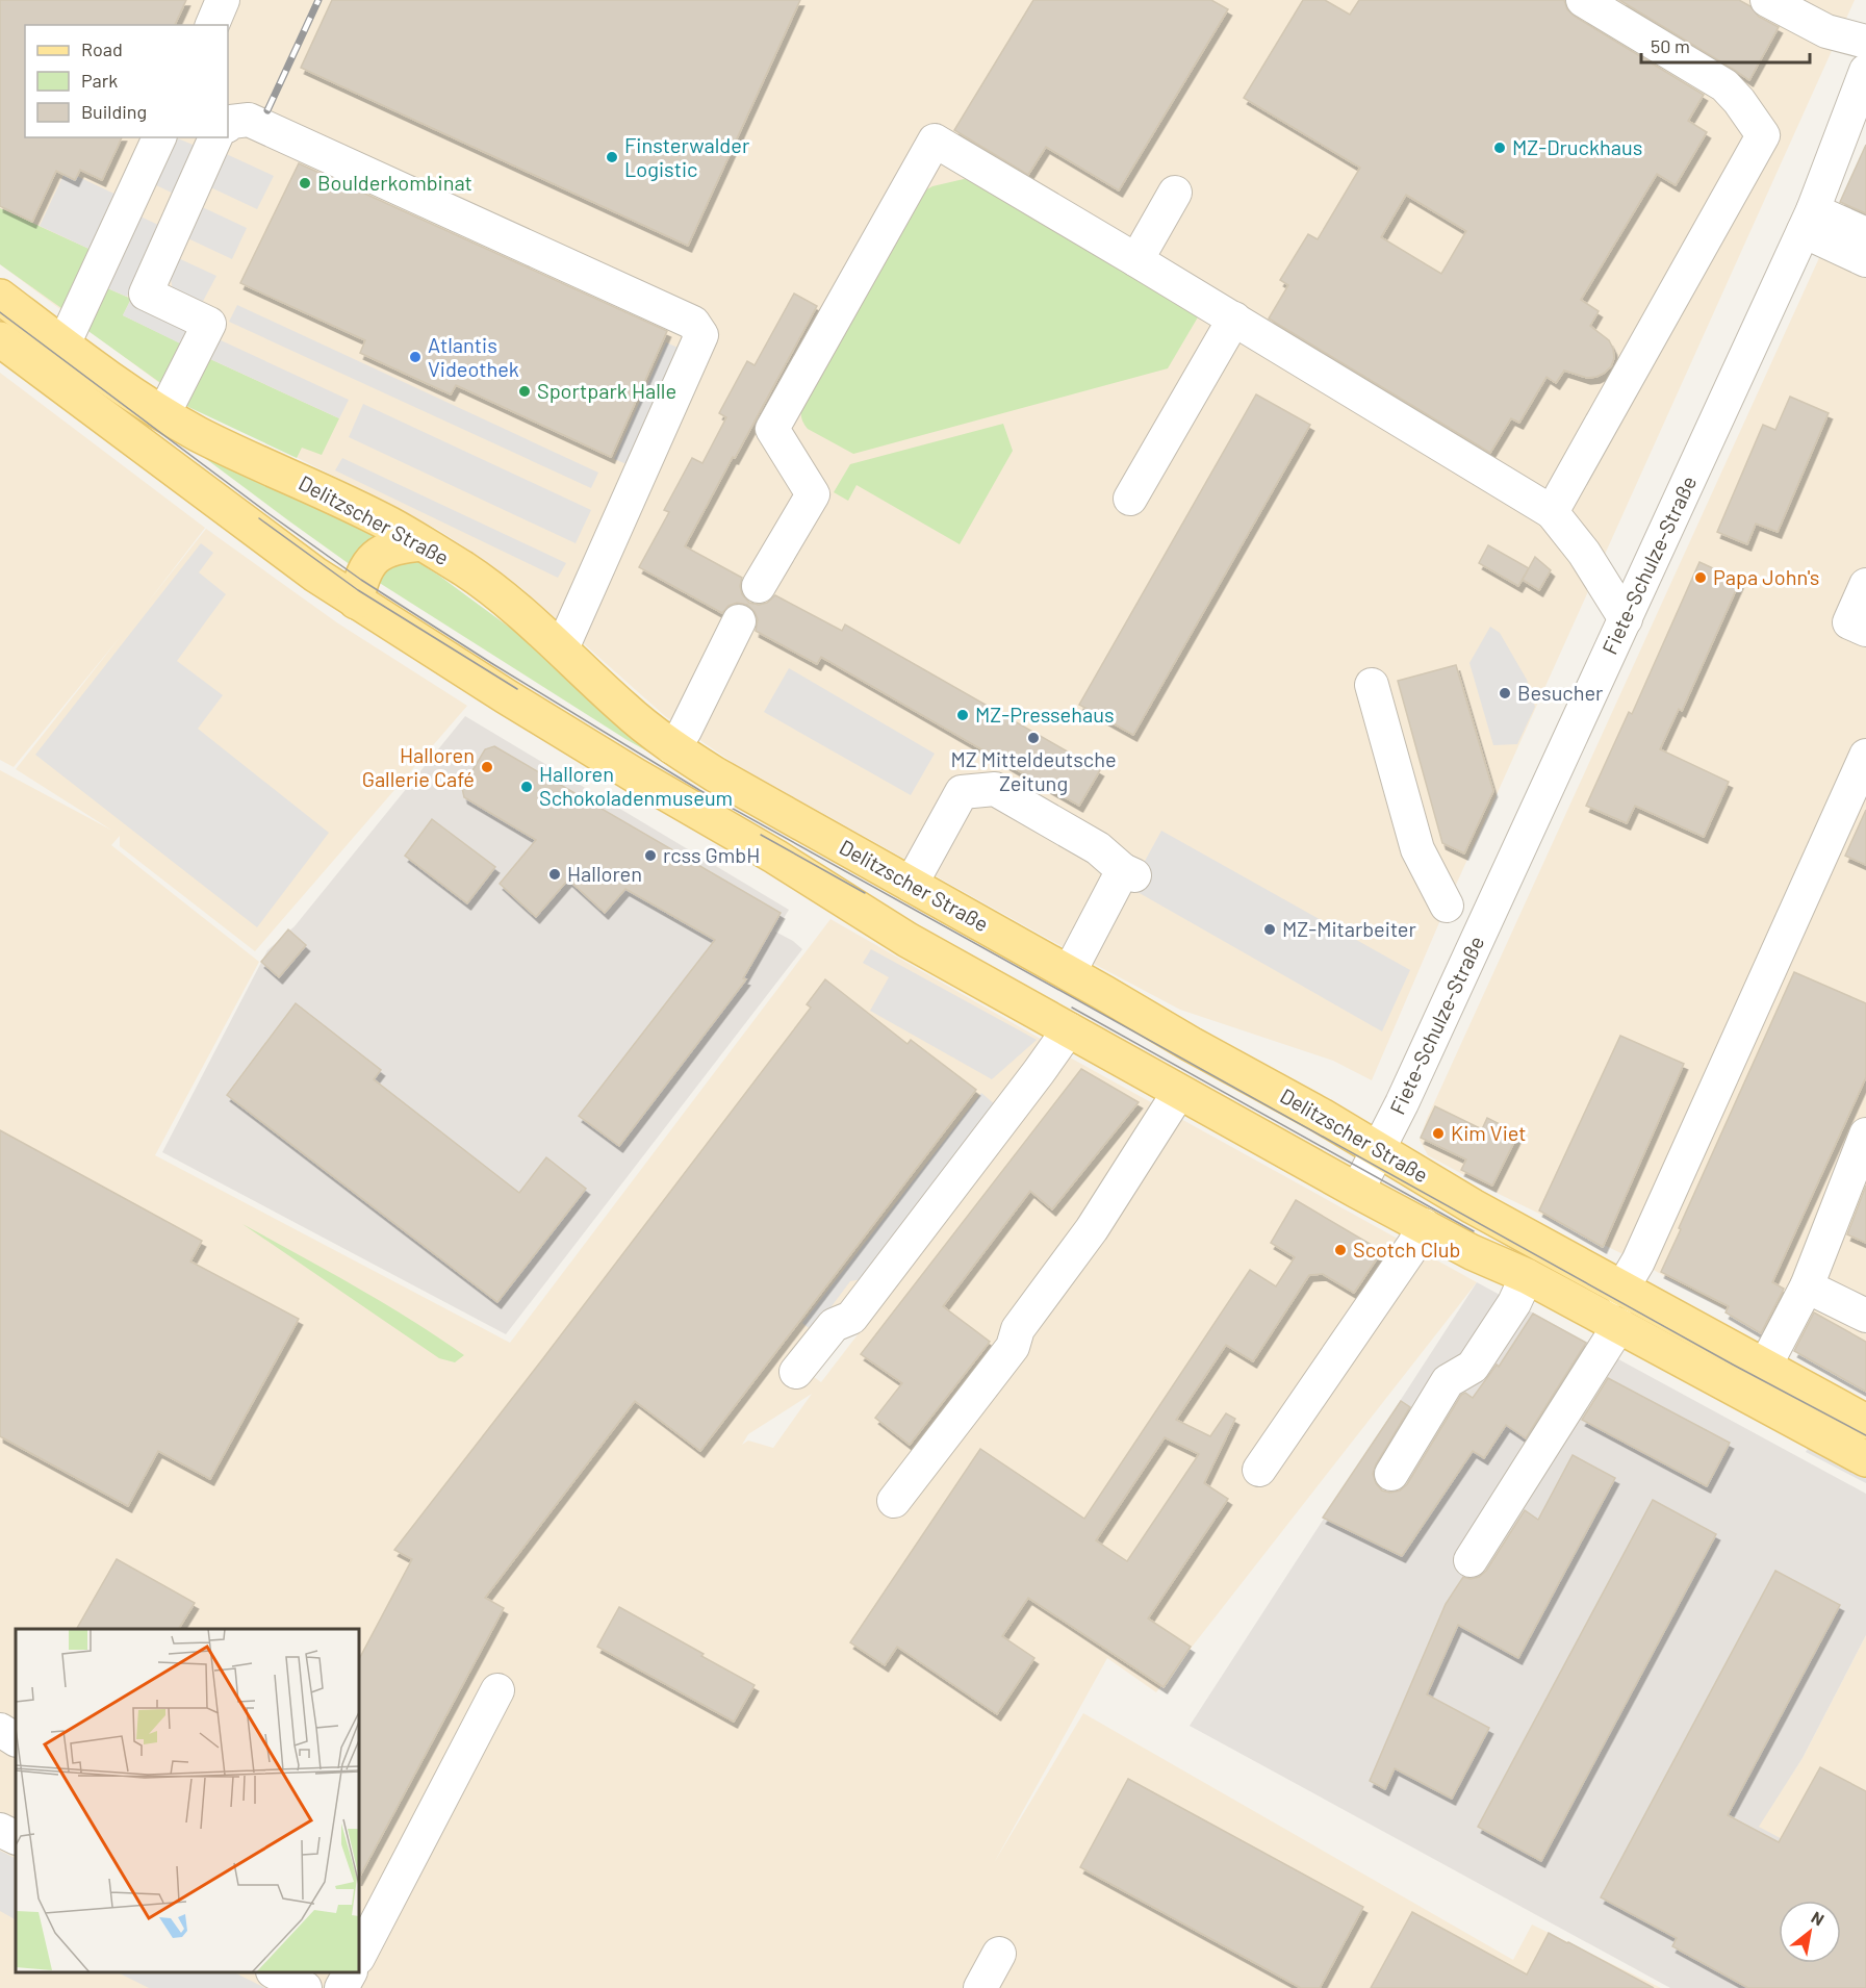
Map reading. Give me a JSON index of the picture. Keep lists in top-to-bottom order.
{
  "streets": {
    "main road": ["Delitzscher Straße"],
    "street": ["Fiete-Schulze-Straße"]
  },
  "crossings": [
    ["Delitzscher Straße", "Fiete-Schulze-Straße"]
  ],
  "places": [
    "MZ-Druckhaus",
    "Finsterwalder Logistic",
    "Boulderkombinat",
    "Atlantis Videothek",
    "Sportpark Halle",
    "Papa John's",
    "Besucher",
    "MZ-Pressehaus",
    "MZ Mitteldeutsche Zeitung",
    "Halloren Gallerie Café",
    "Halloren Schokoladenmuseum",
    "rcss GmbH",
    "Halloren",
    "MZ-Mitarbeiter",
    "Kim Viet",
    "Scotch Club"
  ],
  "legend": ["Road", "Park", "Building"],
  "scale_bar": "50 m",
  "north": "top right"
}
